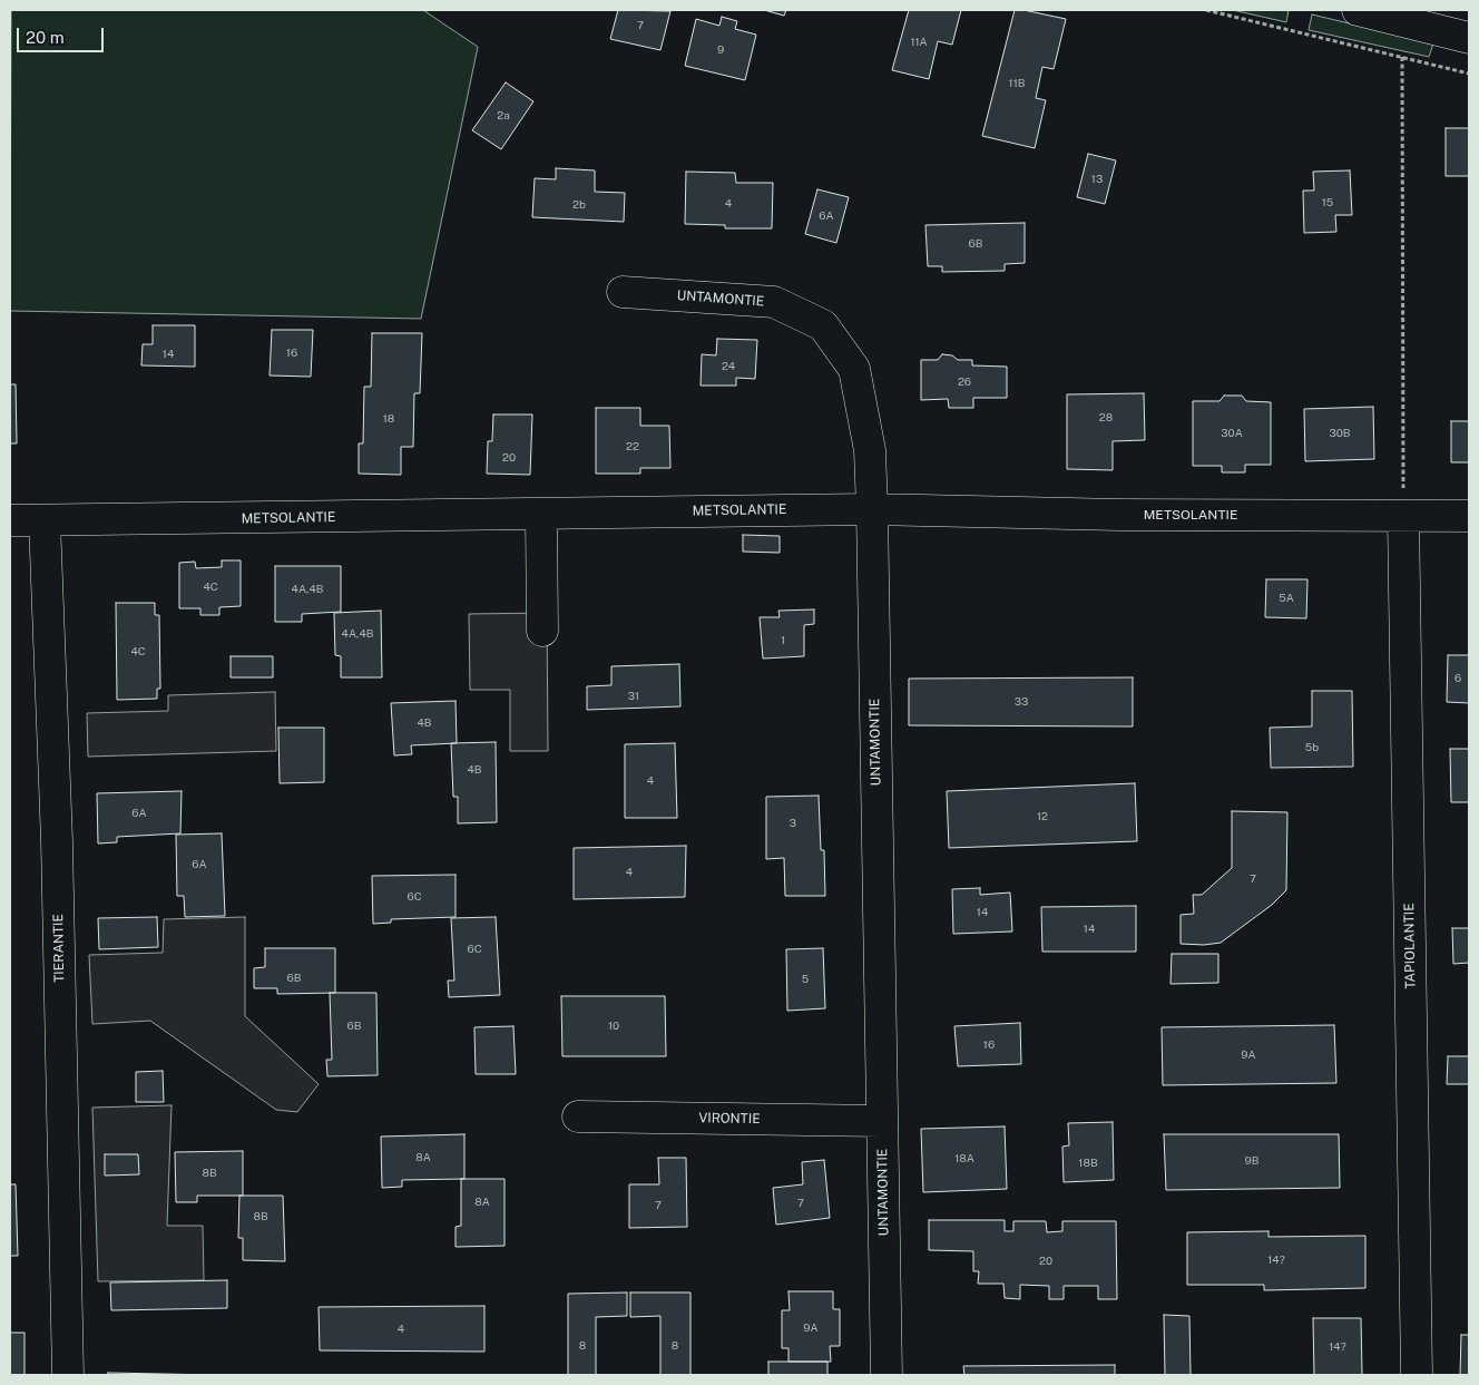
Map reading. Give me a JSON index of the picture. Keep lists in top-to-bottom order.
{
  "streets": {
    "street": [
      "UNTAMONTIE",
      "METSOLANTIE",
      "TAPIOLANTIE",
      "TIERANTIE",
      "VIRONTIE"
    ]
  },
  "crossings": [
    ["UNTAMONTIE", "METSOLANTIE"],
    ["UNTAMONTIE", "VIRONTIE"],
    ["METSOLANTIE", "TAPIOLANTIE"],
    ["METSOLANTIE", "TIERANTIE"]
  ],
  "house_numbers": [
    "7",
    "11A",
    "9",
    "11B",
    "2a",
    "13",
    "15",
    "4",
    "2b",
    "6A",
    "6B",
    "16",
    "14",
    "24",
    "26",
    "28",
    "18",
    "30A",
    "30B",
    "22",
    "20",
    "4C",
    "4A,4B",
    "5A",
    "4A,4B",
    "1",
    "4C",
    "6",
    "31",
    "33",
    "4B",
    "5b",
    "4B",
    "4",
    "6A",
    "12",
    "3",
    "6A",
    "4",
    "7",
    "6C",
    "14",
    "14",
    "6C",
    "6B",
    "5",
    "6B",
    "10",
    "16",
    "9A",
    "8A",
    "18A",
    "9B",
    "18B",
    "8B",
    "8A",
    "7",
    "7",
    "8B",
    "14?",
    "20",
    "9A",
    "4",
    "8",
    "8",
    "14?"
  ],
  "scale_bar": "20 m"
}
